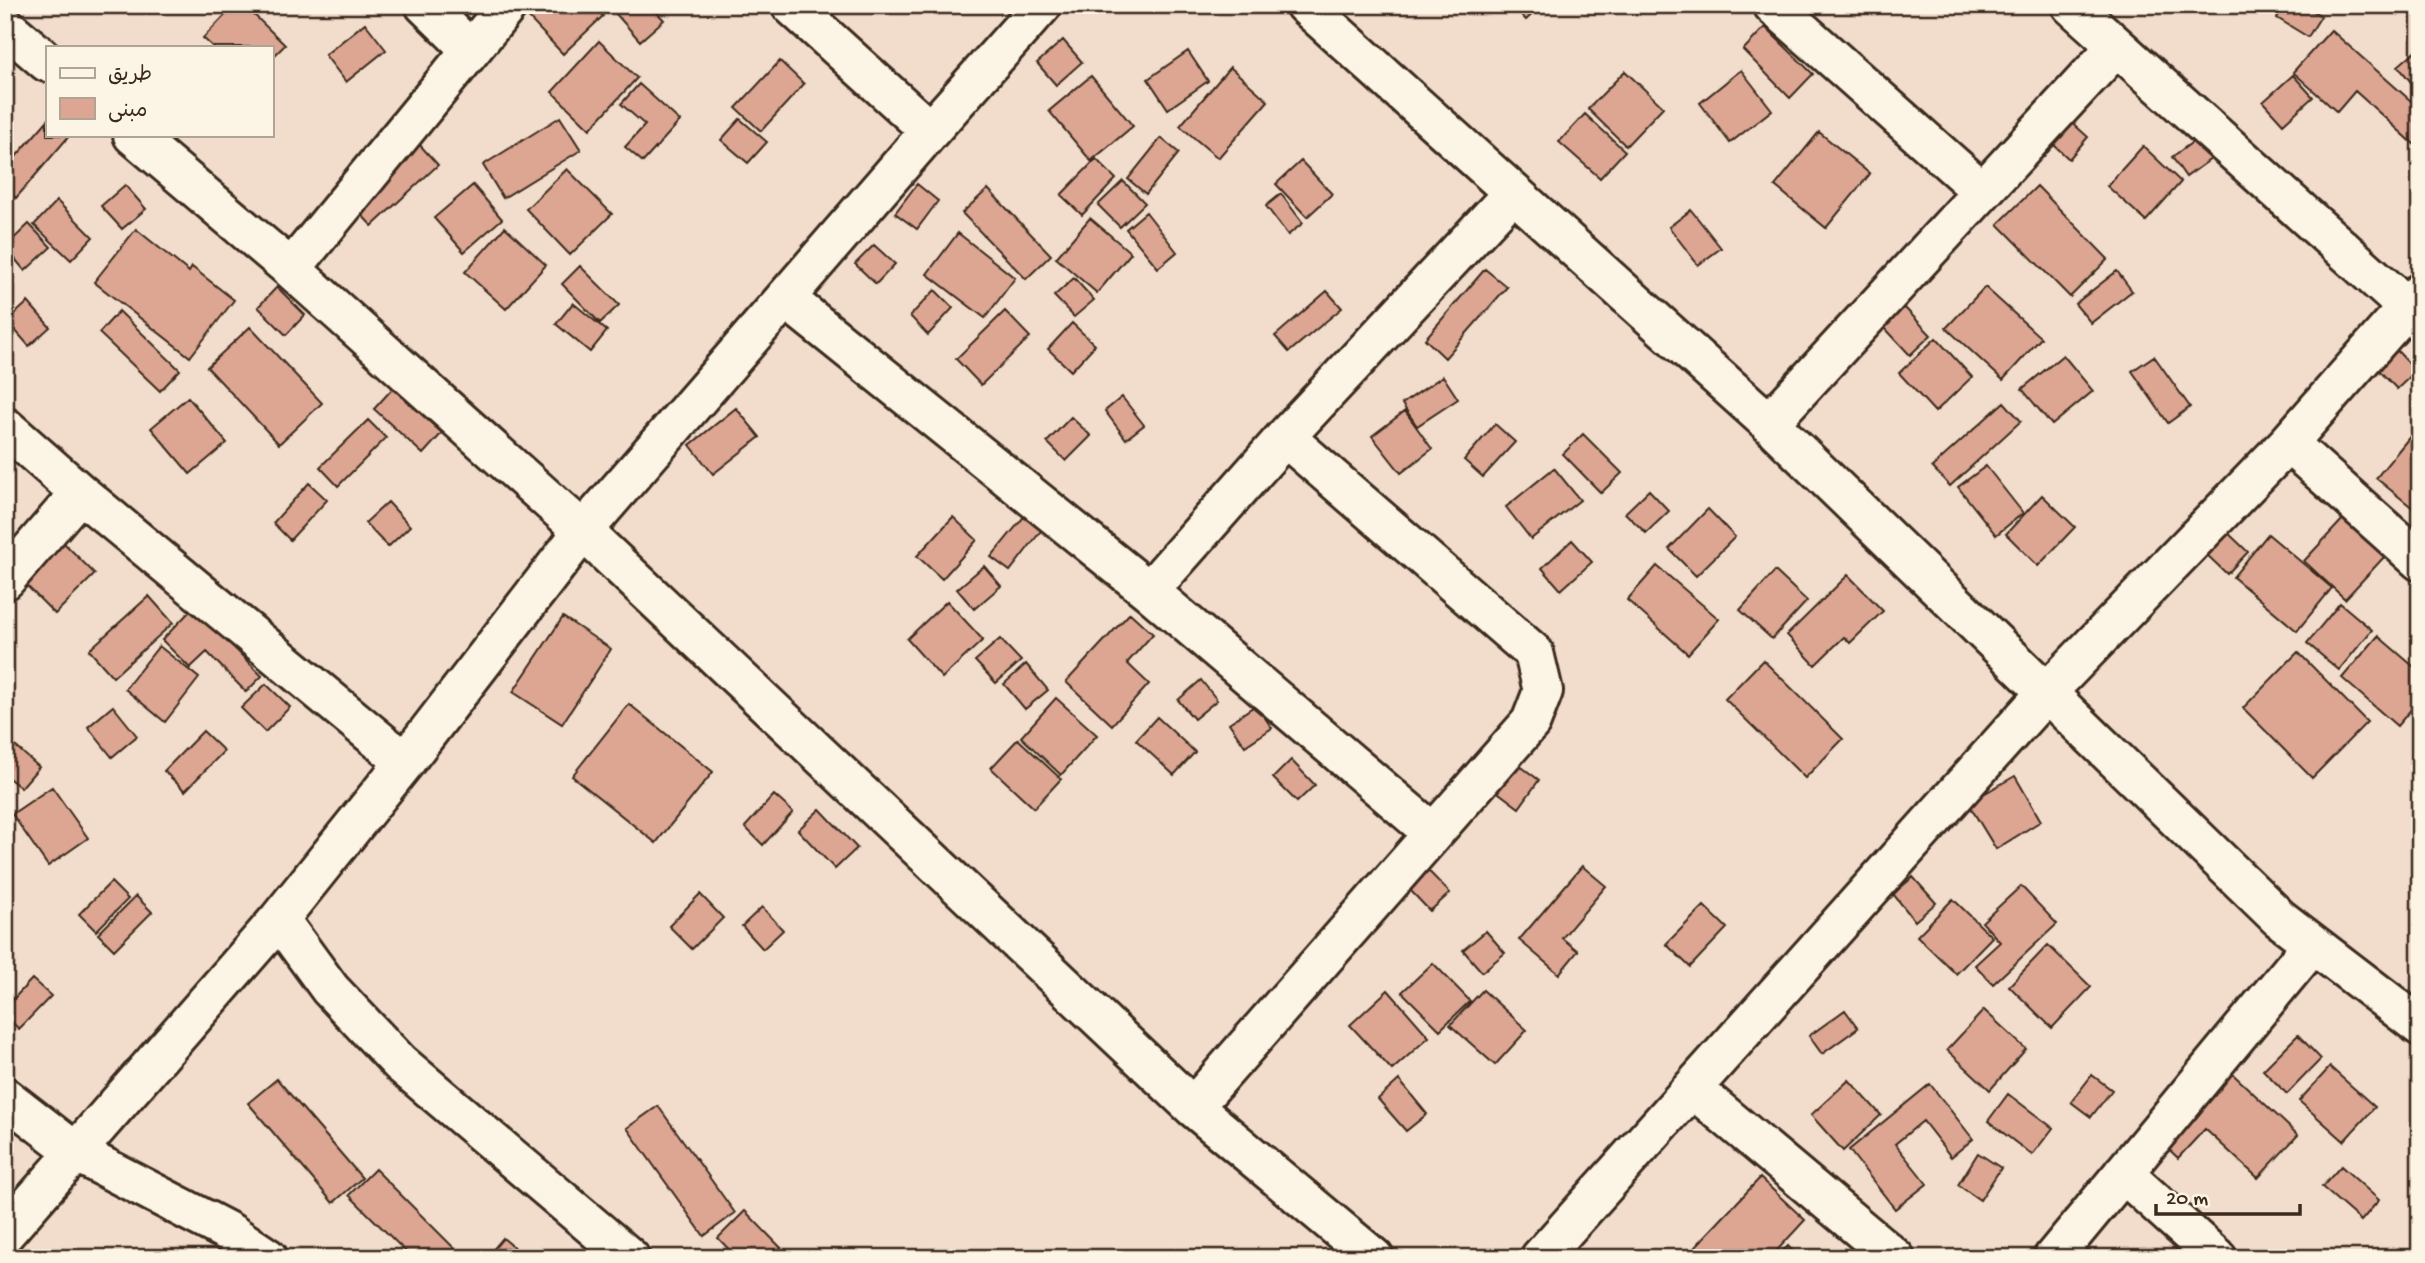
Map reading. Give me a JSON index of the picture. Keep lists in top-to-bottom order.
{
  "legend": ["طريق", "مبنى"],
  "scale_bar": "20 m"
}
